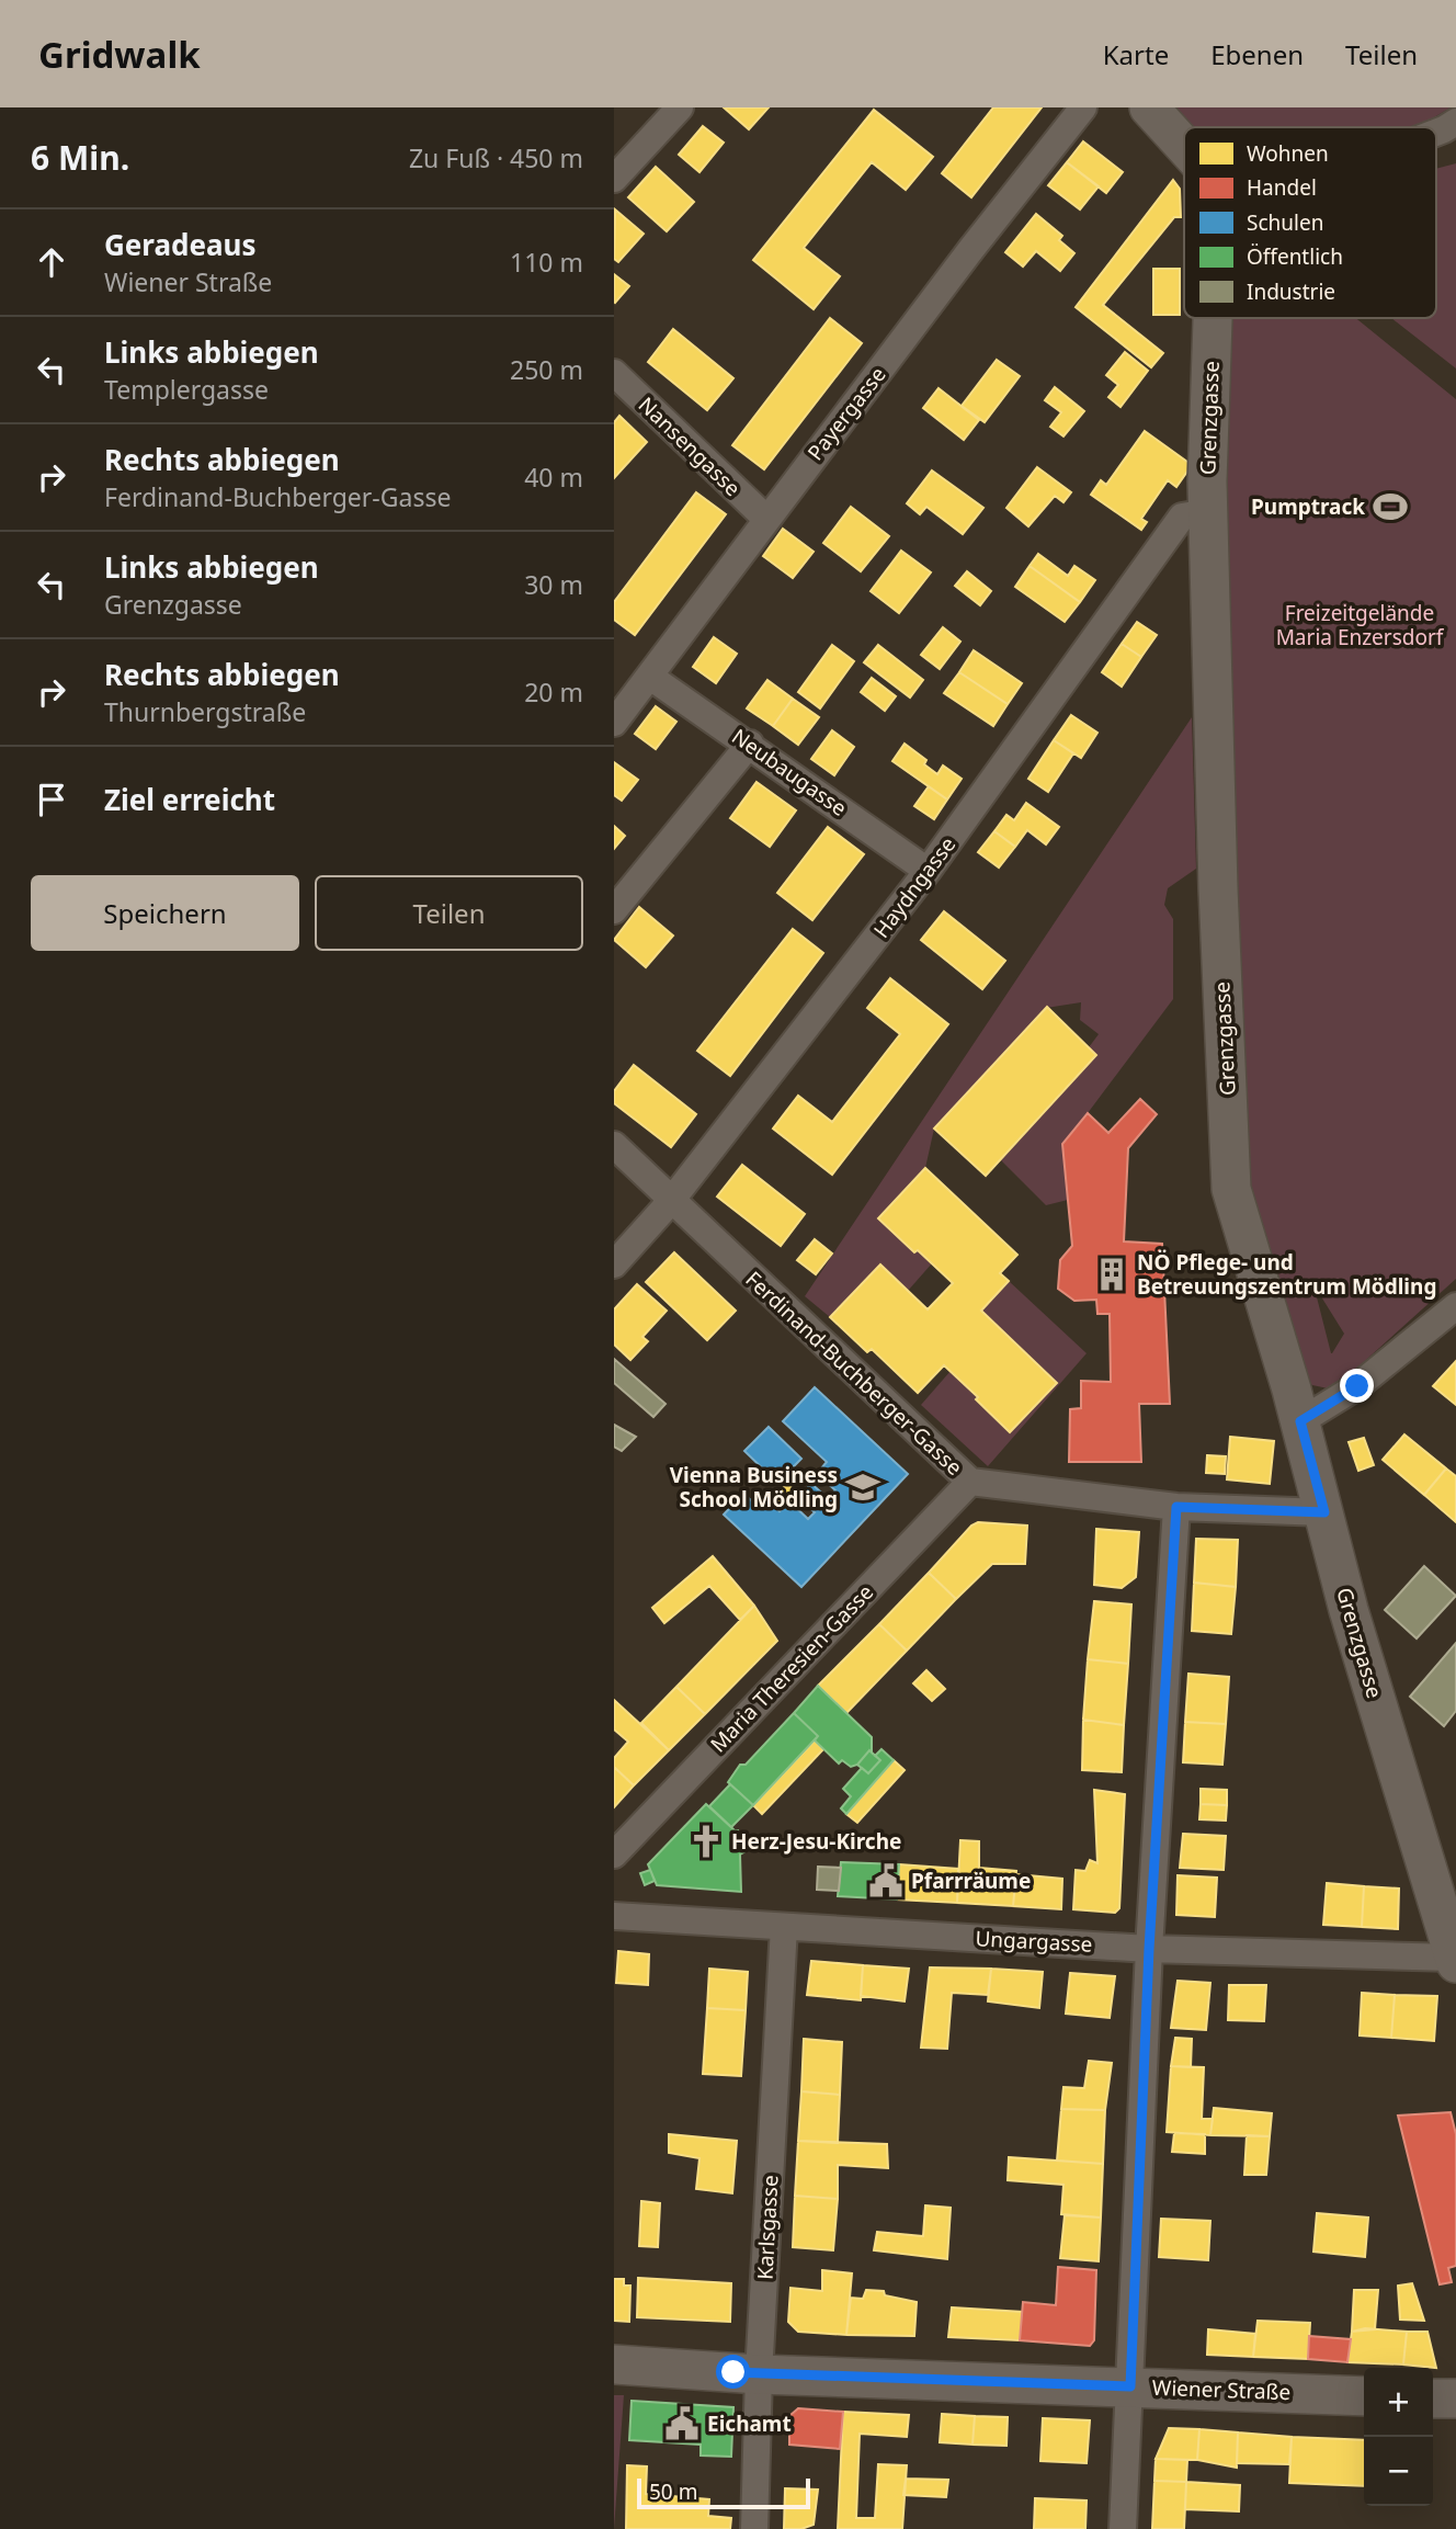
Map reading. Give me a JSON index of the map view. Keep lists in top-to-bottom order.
{
  "streets": {
    "street": [
      "Payergasse",
      "Grenzgasse",
      "Nansengasse",
      "Neubaugasse",
      "Haydngasse",
      "Ferdinand-Buchberger-Gasse",
      "Maria Theresien-Gasse",
      "Ungargasse",
      "Karlsgasse",
      "Wiener Straße"
    ]
  },
  "crossings": [
    ["Payergasse", "Nansengasse"],
    ["Payergasse", "Neubaugasse"],
    ["Grenzgasse", "Haydngasse"],
    ["Grenzgasse", "Ferdinand-Buchberger-Gasse"],
    ["Grenzgasse", "Ungargasse"],
    ["Neubaugasse", "Haydngasse"],
    ["Haydngasse", "Ferdinand-Buchberger-Gasse"],
    ["Ferdinand-Buchberger-Gasse", "Maria Theresien-Gasse"],
    ["Ungargasse", "Karlsgasse"],
    ["Karlsgasse", "Wiener Straße"]
  ],
  "parks": ["Freizeitgelände Maria Enzersdorf"],
  "places": {
    "sports": ["Pumptrack"],
    "building": ["NÖ Pflege- und Betreuungszentrum Mödling"],
    "school or university": ["Vienna Business School Mödling"],
    "church": ["Herz-Jesu-Kirche"],
    "public building": ["Pfarrräume", "Eichamt"]
  },
  "legend": [
    "Wohnen",
    "Handel",
    "Schulen",
    "Öffentlich",
    "Industrie"
  ],
  "scale_bar": "50 m",
  "page": {
    "header": "Gridwalk",
    "nav": ["Karte", "Ebenen", "Teilen"],
    "heading": ["6 Min.", "Zu Fuß · 450 m"],
    "list": [
      ["Geradeaus", "Wiener Straße", "110 m"],
      ["Links abbiegen", "Templergasse", "250 m"],
      ["Rechts abbiegen", "Ferdinand-Buchberger-Gasse", "40 m"],
      ["Links abbiegen", "Grenzgasse", "30 m"],
      ["Rechts abbiegen", "Thurnbergstraße", "20 m"],
      "Ziel erreicht"
    ],
    "buttons": ["Speichern", "Teilen"],
    "map_buttons": ["+", "−"],
    "scale": "50 m"
  }
}
